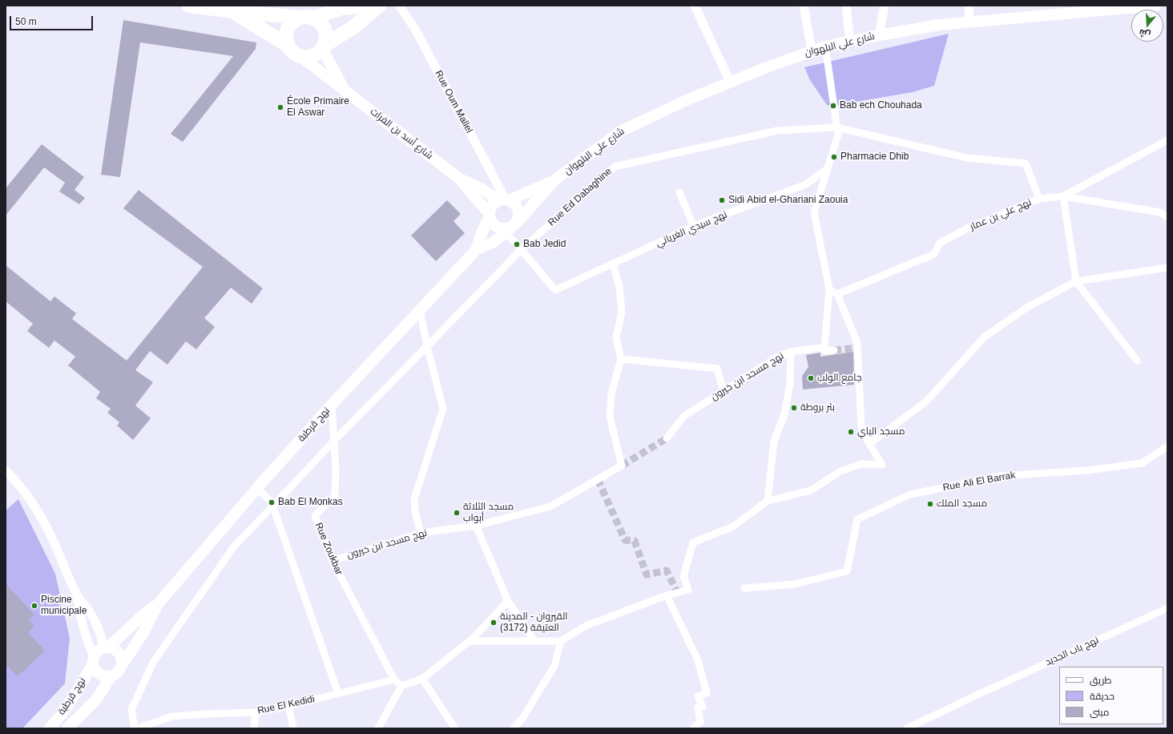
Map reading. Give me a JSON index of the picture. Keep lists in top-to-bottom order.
{
  "streets": {
    "street": [
      "شارع علي البلهوان",
      "Rue Oum Mallel",
      "شارع أسد بن الفرات",
      "Rue Ed Dabaghine",
      "نهج علي بن عمار",
      "نهج سيدي الغرياني",
      "نهج مسجد ابن خيرون",
      "نهج قرطبة",
      "Rue Ali El Barrak",
      "Rue Zoukbar",
      "نهج باب الجديد",
      "Rue El Kedidi"
    ]
  },
  "crossings": [
    ["Rue Ed Dabaghine", "نهج علي بن عمار"],
    ["Rue Ed Dabaghine", "نهج سيدي الغرياني"],
    ["Rue Ed Dabaghine", "Rue Zoukbar"],
    ["نهج مسجد ابن خيرون", "Rue Zoukbar"],
    ["نهج قرطبة", "Rue Zoukbar"],
    ["Rue Zoukbar", "Rue El Kedidi"]
  ],
  "places": [
    "Bab ech Chouhada",
    "École Primaire El Aswar",
    "Pharmacie Dhib",
    "Sidi Abid el-Ghariani Zaouia",
    "Bab Jedid",
    "جامع الولب",
    "بئر بروطة",
    "مسجد الباي",
    "Bab El Monkas",
    "مسجد الملك",
    "مسجد الثلاثة أبواب",
    "Piscine municipale",
    "القيروان - المدينة العتيقة (3172)"
  ],
  "legend": ["طريق", "حديقة", "مبنى"],
  "scale_bar": "50 m",
  "north": "bottom"
}
